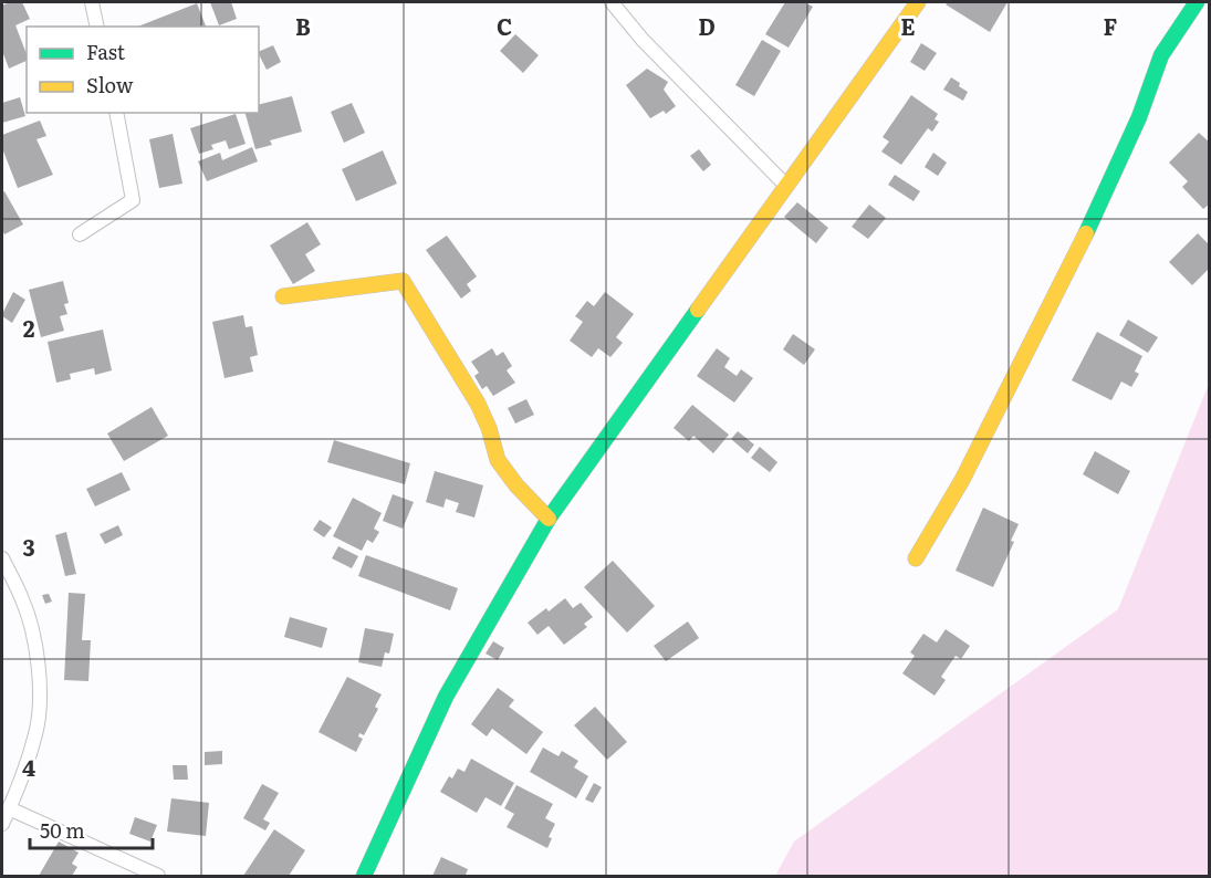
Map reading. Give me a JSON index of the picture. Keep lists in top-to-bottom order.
{
  "legend": ["Fast", "Slow"],
  "scale_bar": "50 m",
  "grid": {
    "columns": [
      "B",
      "C",
      "D",
      "E",
      "F"
    ],
    "rows": ["2", "3", "4"]
  }
}
